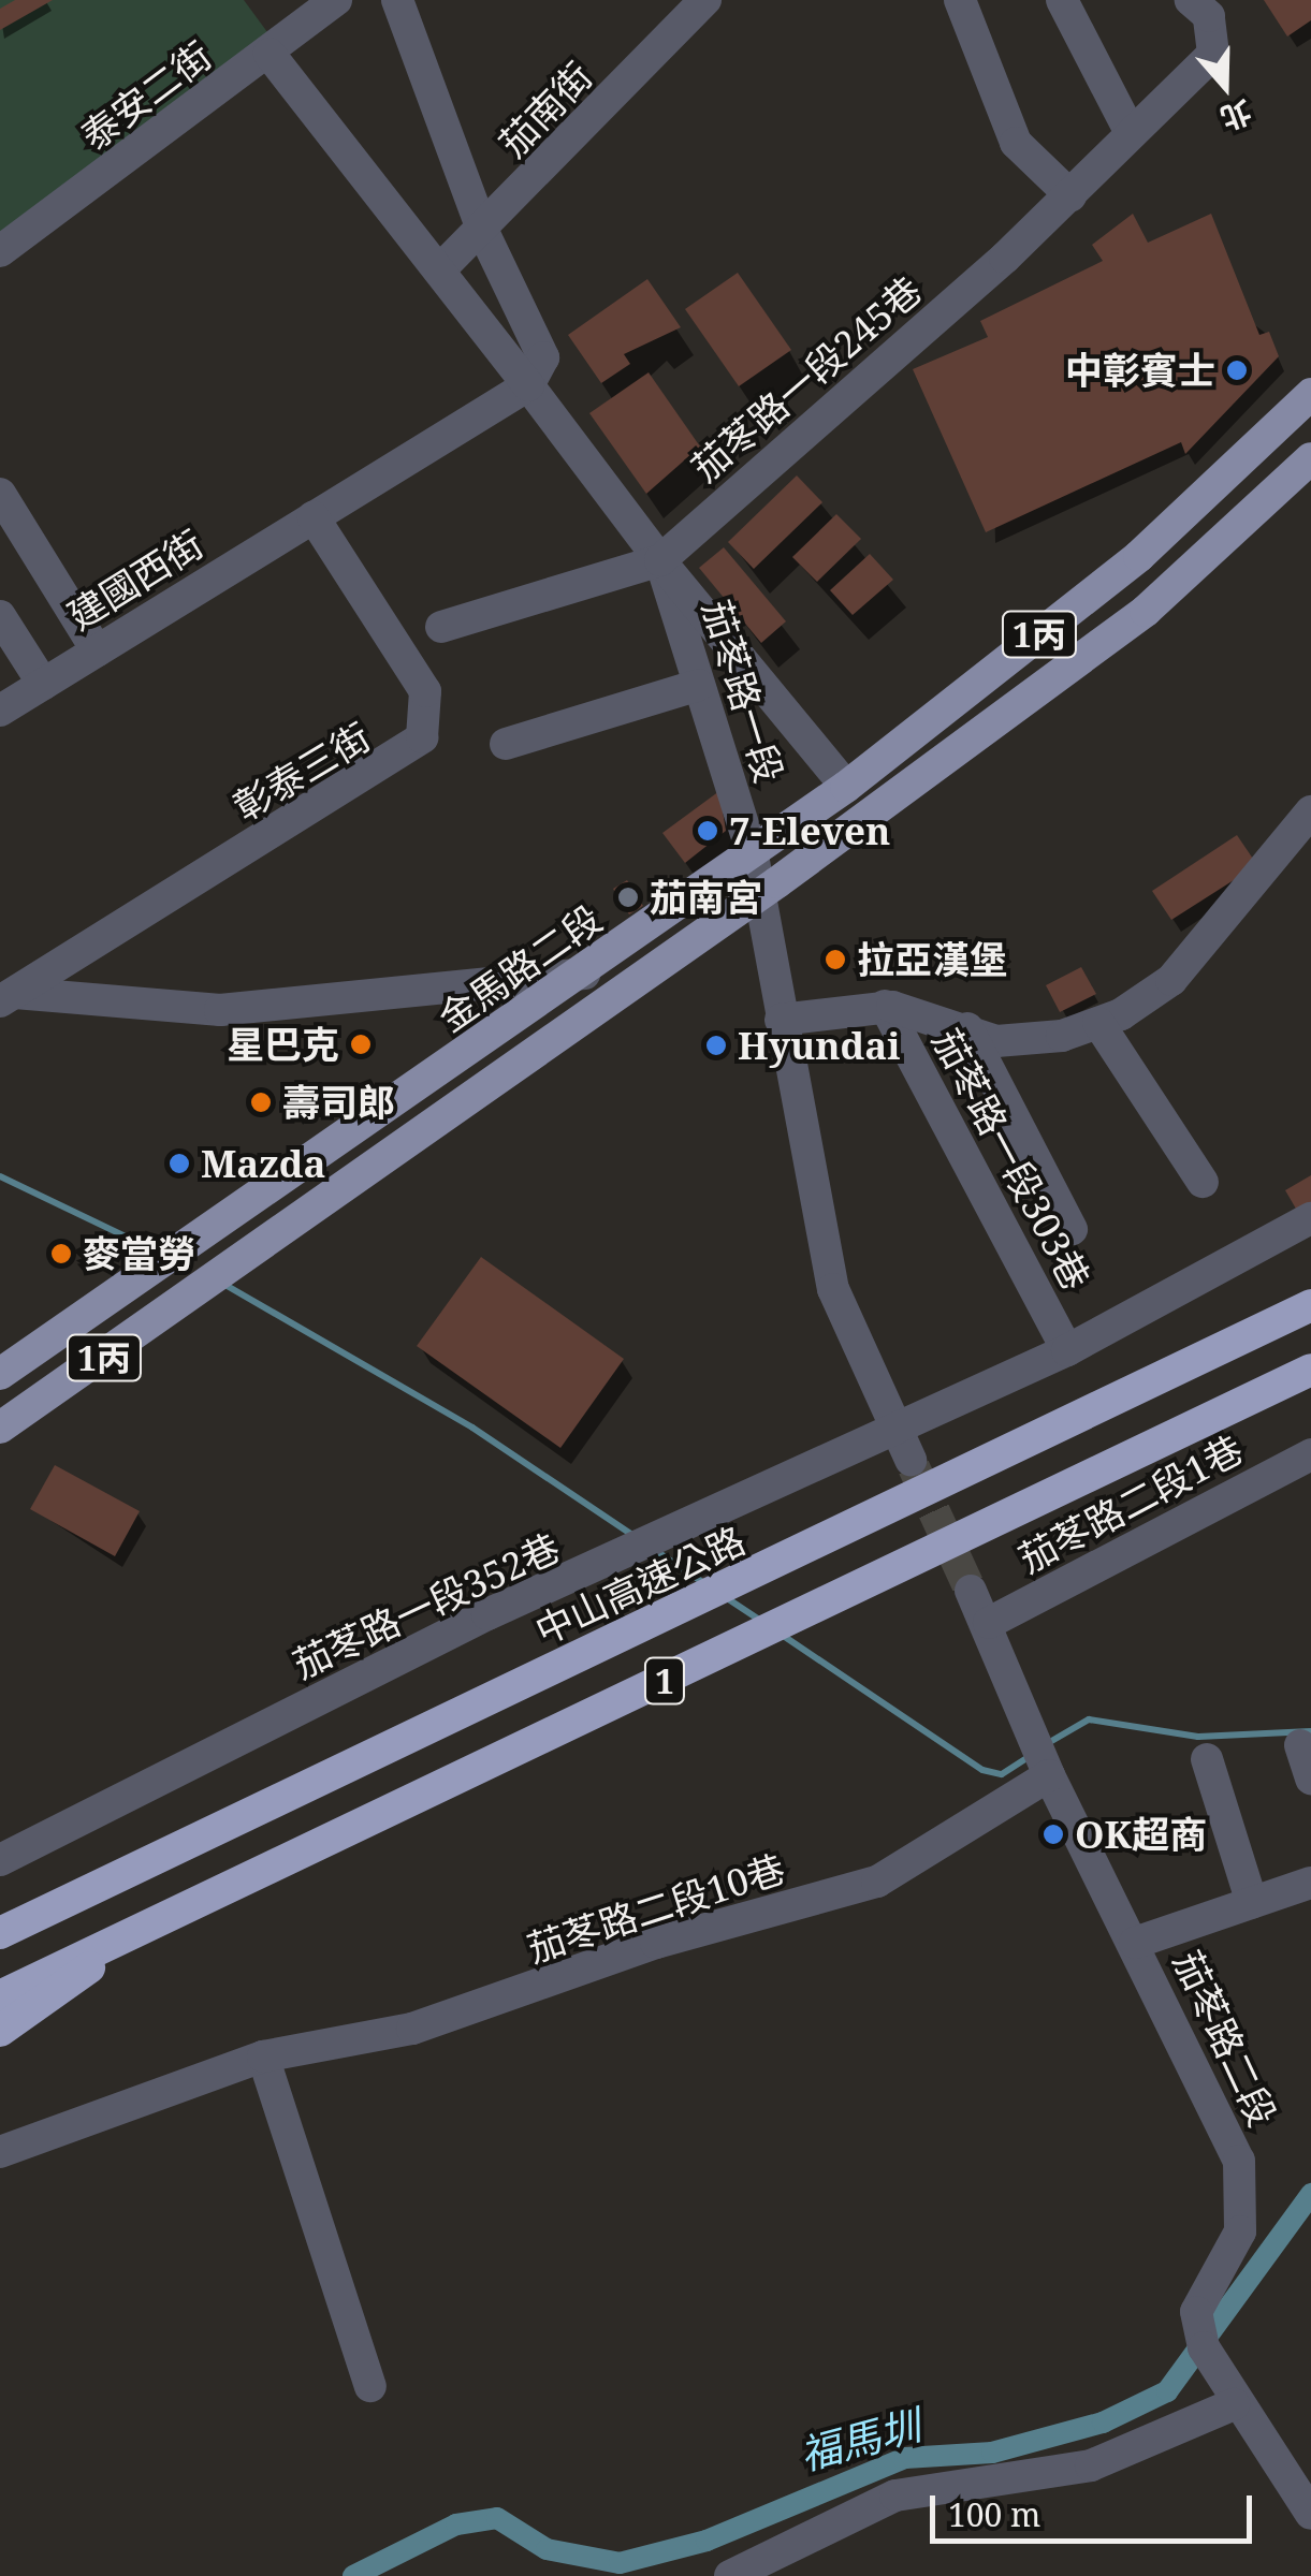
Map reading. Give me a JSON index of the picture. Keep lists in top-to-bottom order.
{
  "streets": {
    "highway": ["中山高速公路", "1"],
    "main road": ["1丙", "金馬路二段"],
    "street": [
      "泰安二街",
      "茄南街",
      "茄苳路一段245巷",
      "建國西街",
      "茄苳路一段",
      "彰泰三街",
      "茄苳路一段303巷",
      "茄苳路二段1巷",
      "茄苳路一段352巷",
      "茄苳路二段10巷",
      "茄苳路二段"
    ]
  },
  "crossings": [
    ["茄苳路一段245巷", "茄苳路一段"],
    ["建國西街", "茄苳路一段"],
    ["建國西街", "彰泰三街"],
    ["1丙", "茄苳路一段"],
    ["茄苳路一段", "金馬路二段"],
    ["茄苳路一段", "茄苳路一段303巷"],
    ["茄苳路一段", "茄苳路一段352巷"],
    ["茄苳路一段303巷", "茄苳路一段352巷"],
    ["茄苳路二段1巷", "茄苳路二段"],
    ["茄苳路二段10巷", "茄苳路二段"]
  ],
  "water": ["福馬圳"],
  "places": [
    "中彰賓士",
    "7-Eleven",
    "茄南宮",
    "拉亞漢堡",
    "星巴克",
    "Hyundai",
    "壽司郎",
    "Mazda",
    "麥當勞",
    "OK超商"
  ],
  "scale_bar": "100 m",
  "north": "bottom"
}
